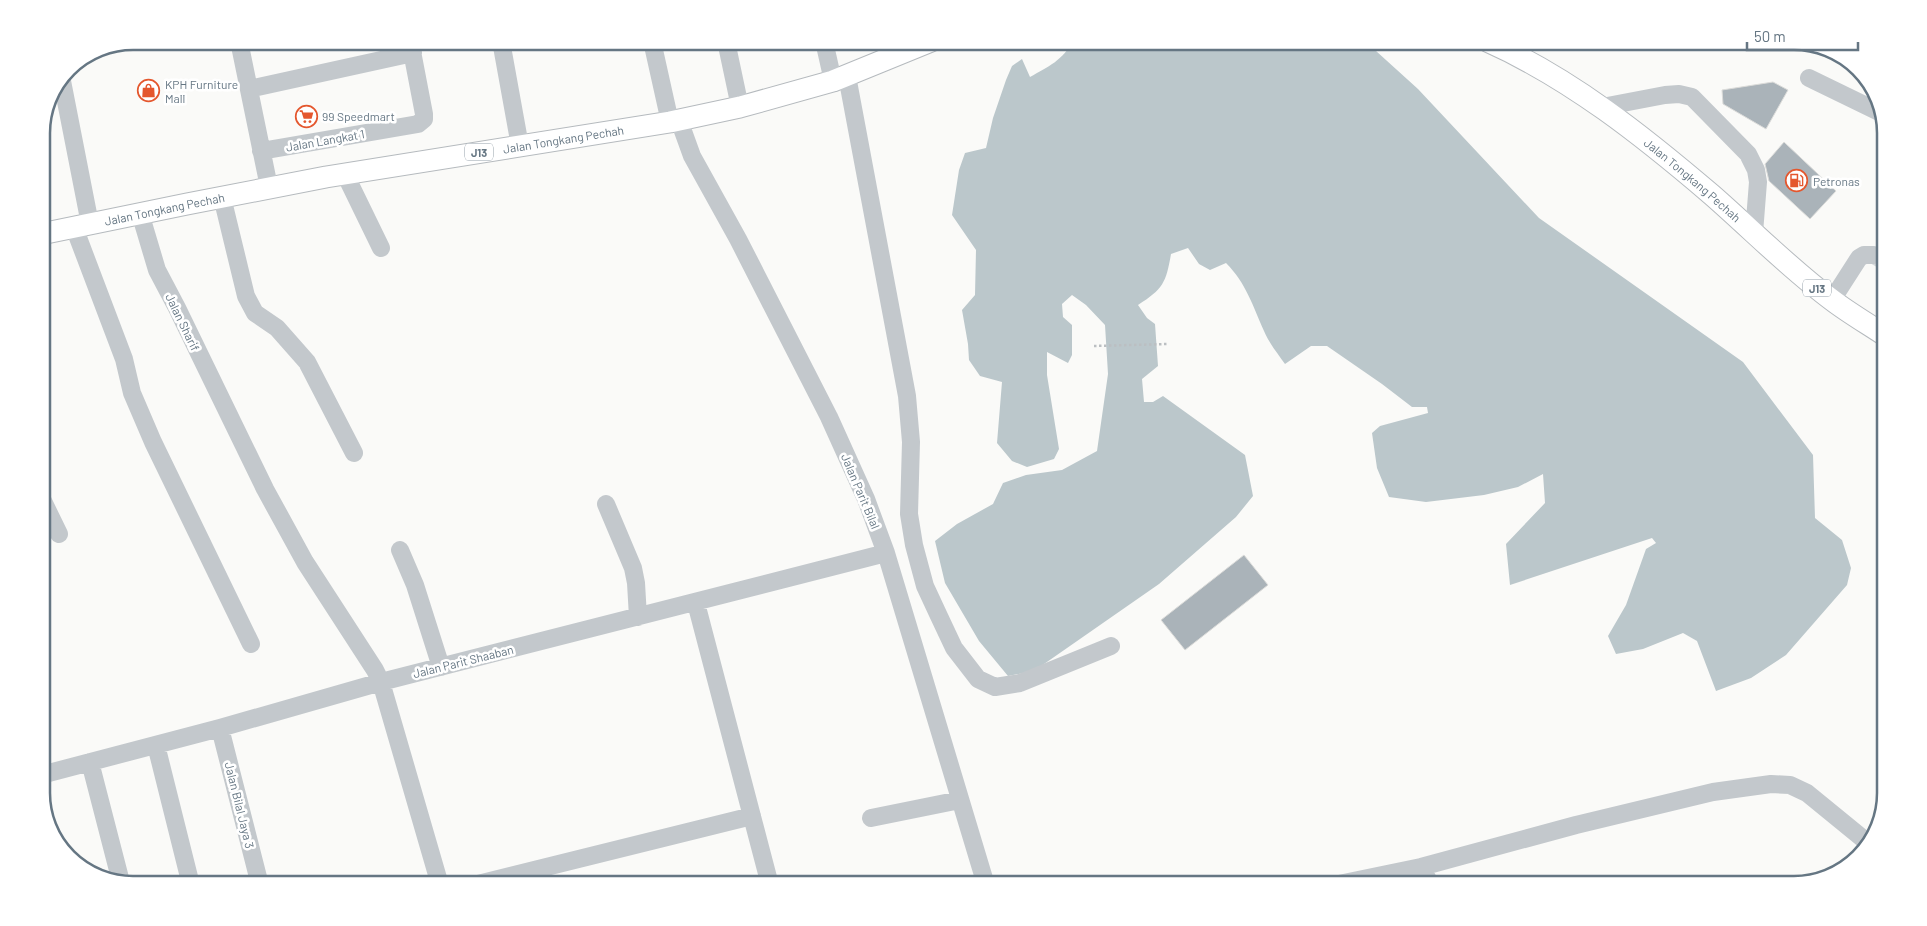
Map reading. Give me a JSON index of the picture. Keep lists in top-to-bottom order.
{
  "streets": {
    "main road": ["Jalan Tongkang Pechah", "J13"],
    "street": [
      "Jalan Langkat 1",
      "Jalan Sharif",
      "Jalan Parit Bilal",
      "Jalan Parit Shaaban",
      "Jalan Bilal Jaya 3"
    ]
  },
  "crossings": [
    ["Jalan Tongkang Pechah", "Jalan Langkat 1"],
    ["Jalan Tongkang Pechah", "Jalan Sharif"],
    ["Jalan Tongkang Pechah", "Jalan Parit Bilal"],
    ["Jalan Sharif", "Jalan Parit Shaaban"],
    ["Jalan Parit Bilal", "Jalan Parit Shaaban"],
    ["Jalan Parit Shaaban", "Jalan Bilal Jaya 3"]
  ],
  "places": {
    "shop": ["KPH Furniture Mall"],
    "supermarket": ["99 Speedmart"],
    "fuel station": ["Petronas"]
  },
  "scale_bar": "50 m"
}
